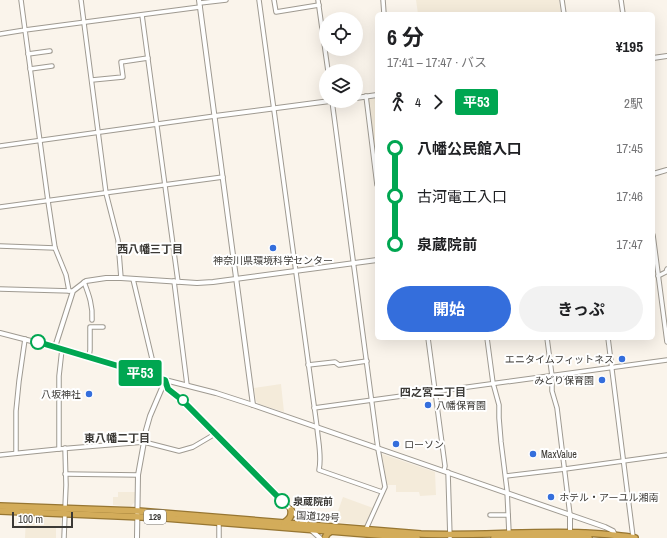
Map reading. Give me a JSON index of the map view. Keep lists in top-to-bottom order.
{
  "streets": {
    "highway": ["国道129号", "129"]
  },
  "districts": ["西八幡三丁目", "四之宮二丁目", "東八幡二丁目"],
  "places": [
    "神奈川県環境科学センター",
    "エニタイムフィットネス",
    "みどり保育園",
    "八坂神社",
    "八幡保育園",
    "ローソン",
    "MaxValue",
    "ホテル・アーユル湘南",
    "泉蔵院前"
  ],
  "lines": ["bus line 平53"],
  "scale_bar": "100 m",
  "page": {
    "on_map": "平53",
    "heading": ["6 分", "17:41 – 17:47 · バス", "¥195"],
    "legs": ["4", "平53", "2駅"],
    "list": [
      {
        "name": "八幡公民館入口",
        "value": "17:45"
      },
      {
        "name": "古河電工入口",
        "value": "17:46"
      },
      {
        "name": "泉蔵院前",
        "value": "17:47"
      }
    ],
    "buttons": ["開始", "きっぷ"],
    "scale": "100 m"
  }
}
